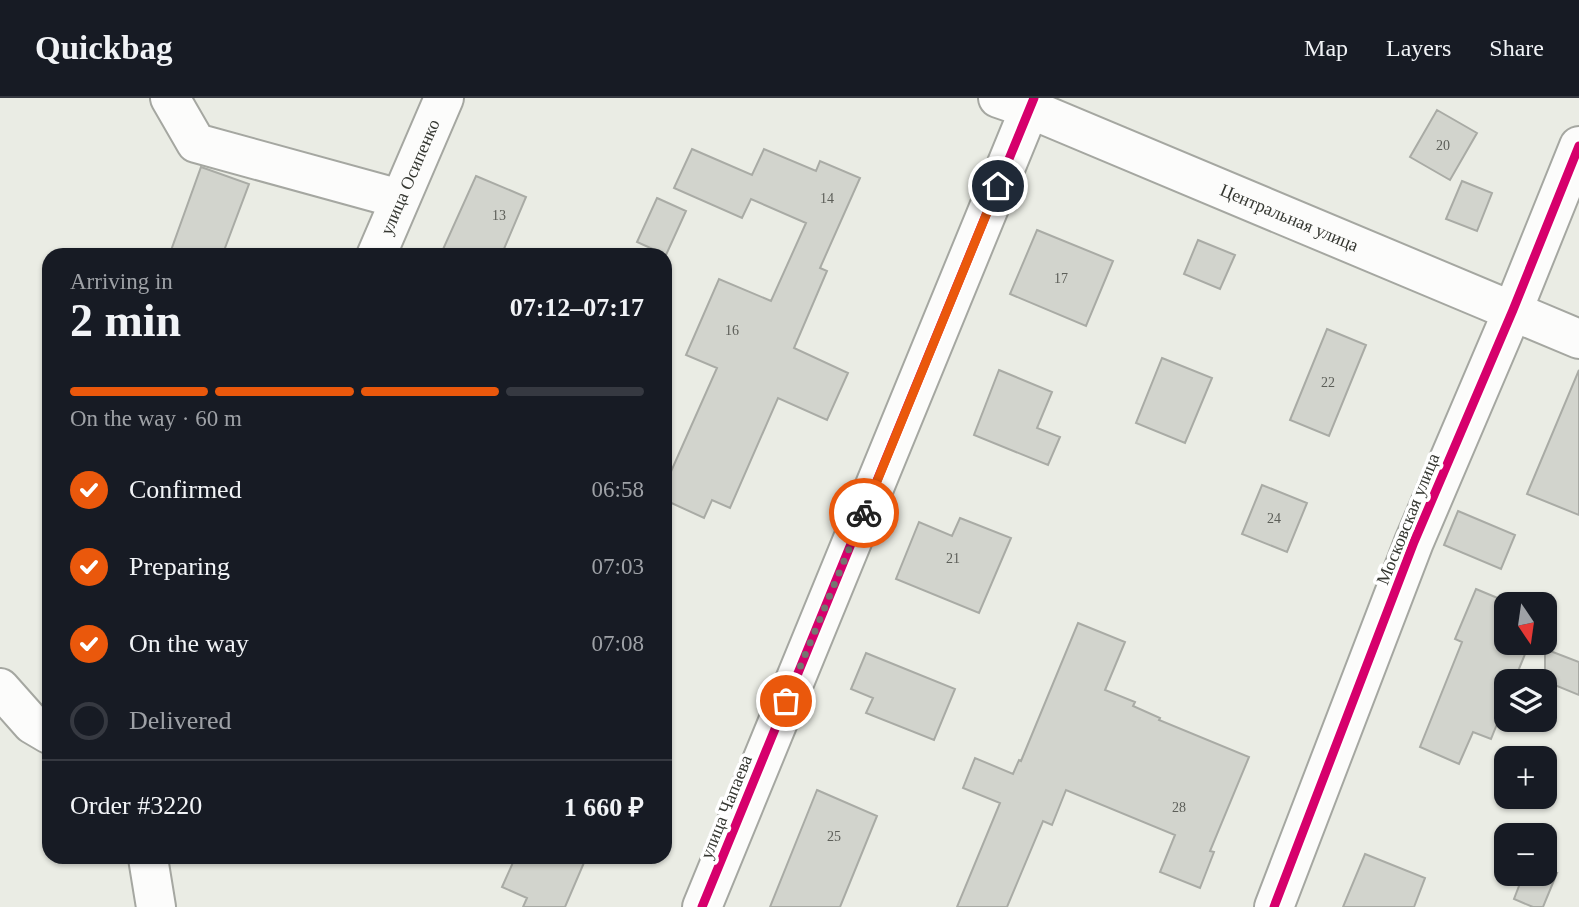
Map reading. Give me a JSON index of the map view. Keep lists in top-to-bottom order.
{
  "streets": {
    "street": [
      "улица Осипенко",
      "Центральная улица",
      "Московская улица",
      "улица Чапаева"
    ]
  },
  "crossings": [
    ["Центральная улица", "Московская улица"],
    ["Центральная улица", "улица Чапаева"]
  ],
  "house_numbers": [
    "20",
    "14",
    "13",
    "17",
    "16",
    "22",
    "24",
    "21",
    "28",
    "25"
  ],
  "north": "bottom",
  "page": {
    "header": "Quickbag",
    "nav": ["Map", "Layers", "Share"],
    "heading": ["2 min", "Arriving in", "07:12–07:17"],
    "panel": ["Order #3220", "1 660 ₽"],
    "bar": "On the way · 60 m",
    "list": [
      ["Confirmed", "06:58"],
      ["Preparing", "07:03"],
      ["On the way", "07:08"],
      "Delivered"
    ],
    "map_buttons": ["+", "−"]
  }
}
